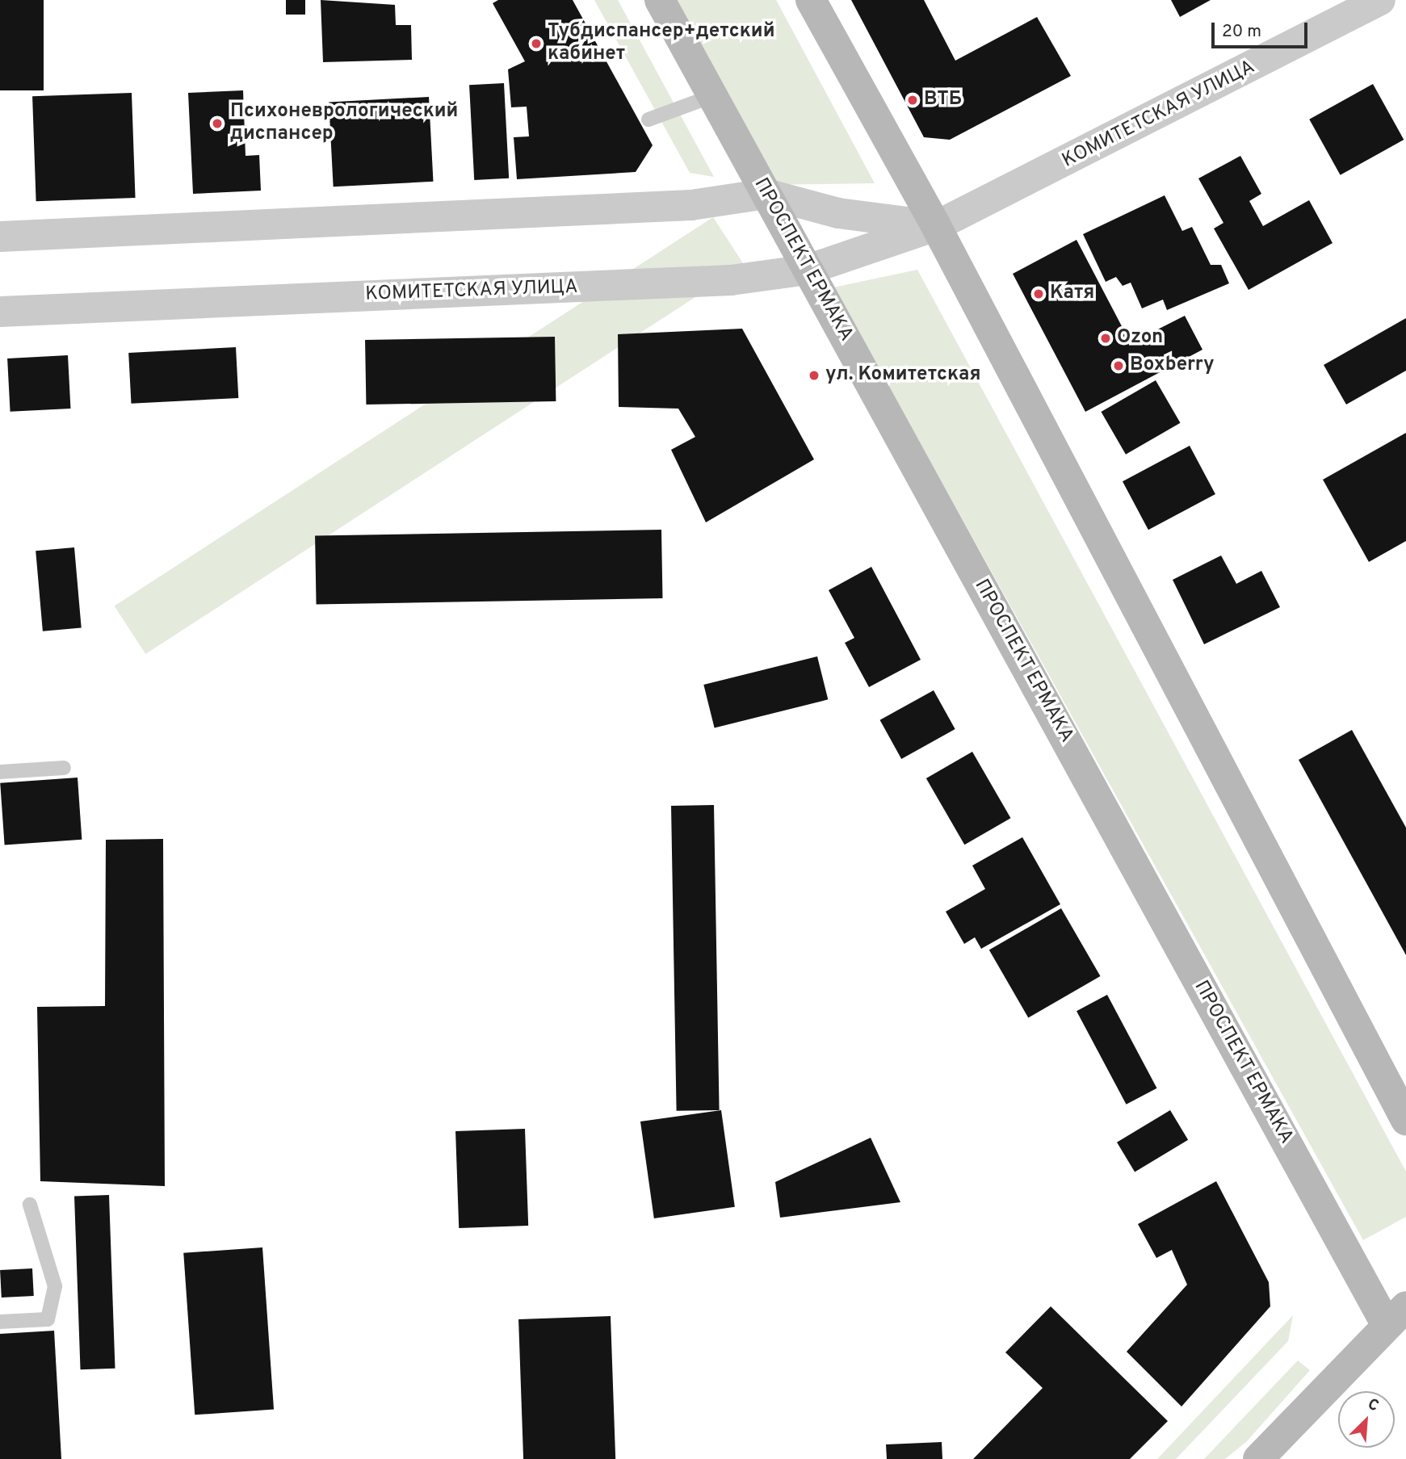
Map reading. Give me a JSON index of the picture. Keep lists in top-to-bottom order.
{
  "streets": {
    "main road": ["ПРОСПЕКТ ЕРМАКА"],
    "street": ["КОМИТЕТСКАЯ УЛИЦА"]
  },
  "crossings": [
    ["КОМИТЕТСКАЯ УЛИЦА", "ПРОСПЕКТ ЕРМАКА"]
  ],
  "places": [
    "Тубдиспансер+детский кабинет",
    "ВТБ",
    "Психоневрологический диспансер",
    "Катя",
    "Ozon",
    "Boxberry",
    "ул. Комитетская"
  ],
  "scale_bar": "20 m",
  "north": "top right"
}
